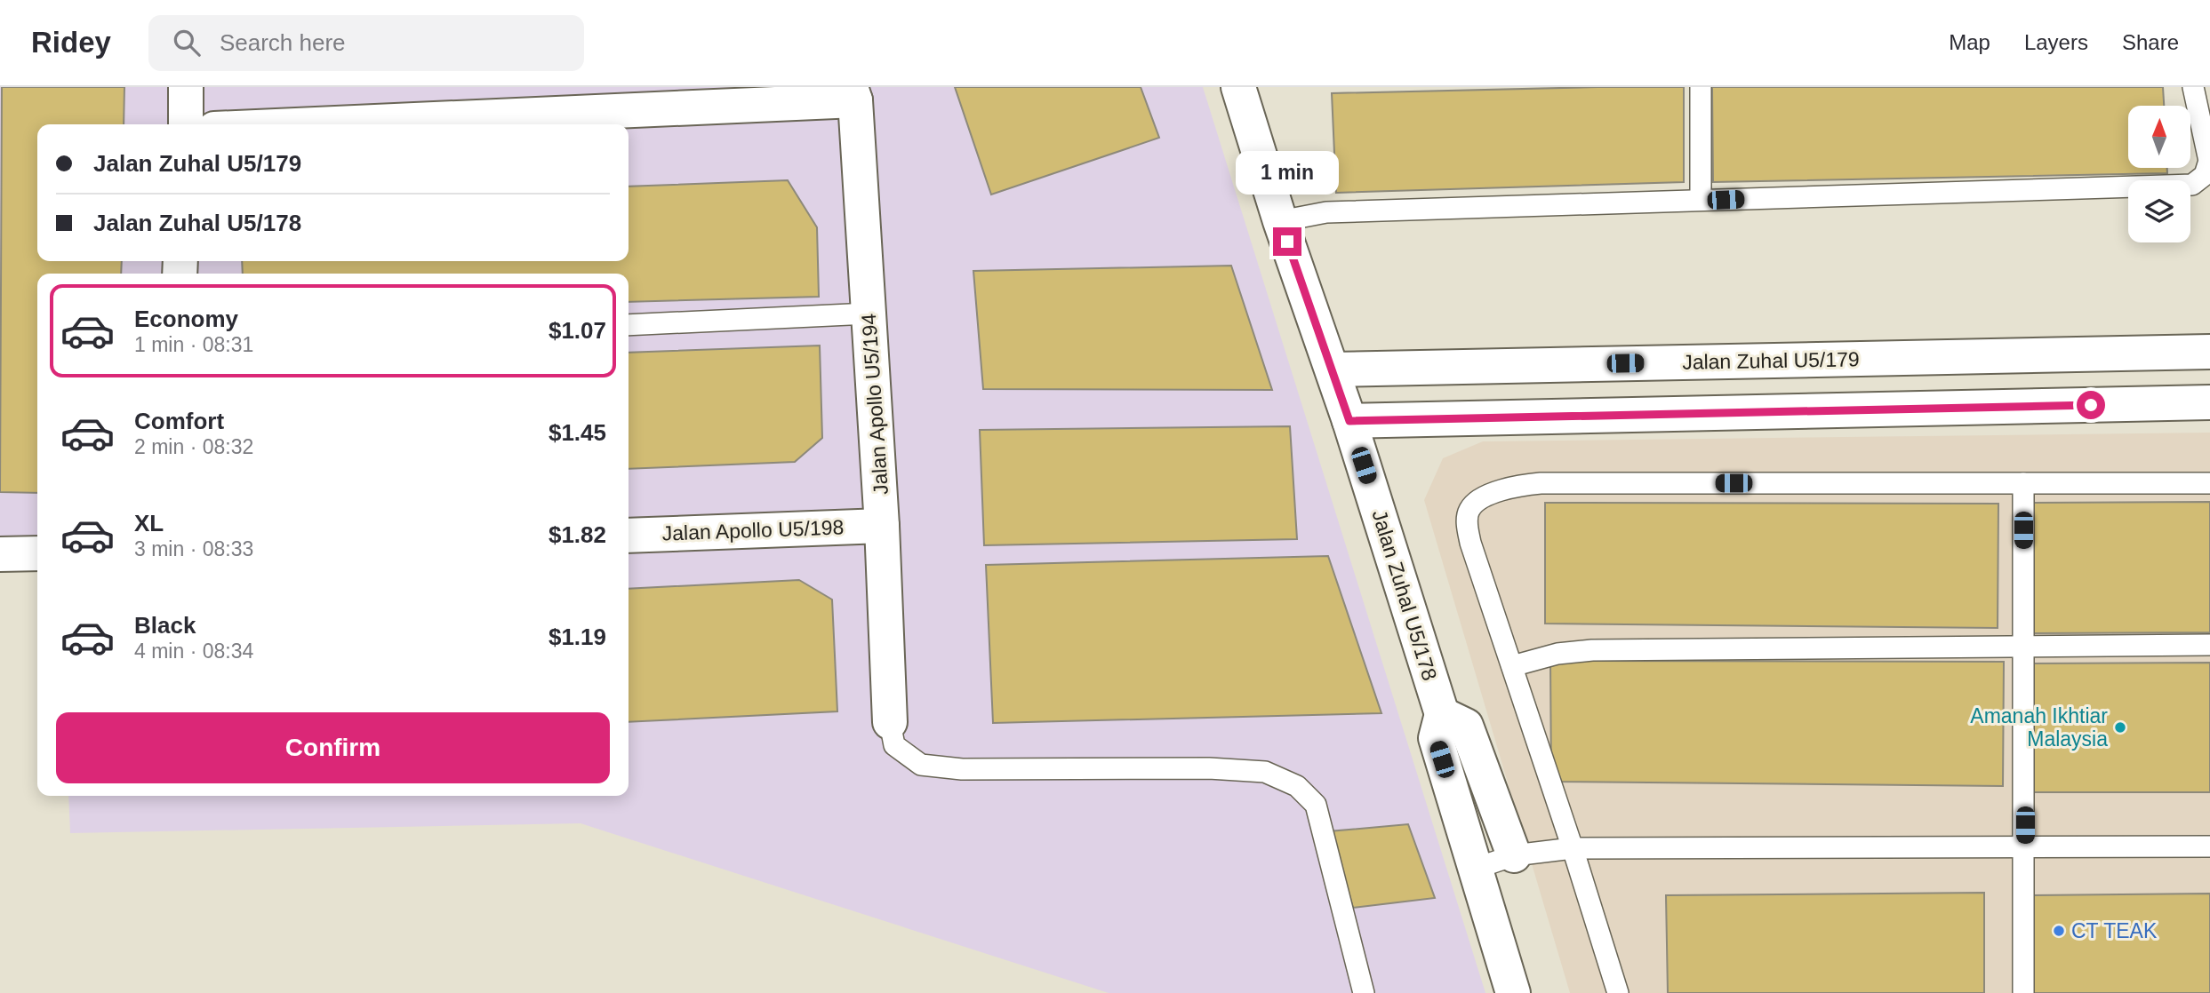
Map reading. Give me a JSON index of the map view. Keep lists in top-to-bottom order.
{
  "streets": {
    "street": [
      "Jalan Zuhal U5/179",
      "Jalan Apollo U5/194",
      "Jalan Apollo U5/198",
      "Jalan Zuhal U5/178"
    ]
  },
  "crossings": [
    ["Jalan Zuhal U5/179", "Jalan Zuhal U5/178"],
    ["Jalan Apollo U5/194", "Jalan Apollo U5/198"]
  ],
  "places": ["Amanah Ikhtiar Malaysia", "CT TEAK"],
  "north": "top",
  "page": {
    "header": "Ridey",
    "search": "Search here",
    "nav": ["Map", "Layers", "Share"],
    "banner": ["Jalan Zuhal U5/179", "Jalan Zuhal U5/178"],
    "bubble": "1 min",
    "list": [
      {
        "name": "Economy",
        "note": "1 min · 08:31",
        "value": "$1.07"
      },
      {
        "name": "Comfort",
        "note": "2 min · 08:32",
        "value": "$1.45"
      },
      {
        "name": "XL",
        "note": "3 min · 08:33",
        "value": "$1.82"
      },
      {
        "name": "Black",
        "note": "4 min · 08:34",
        "value": "$1.19"
      }
    ],
    "buttons": "Confirm"
  }
}
